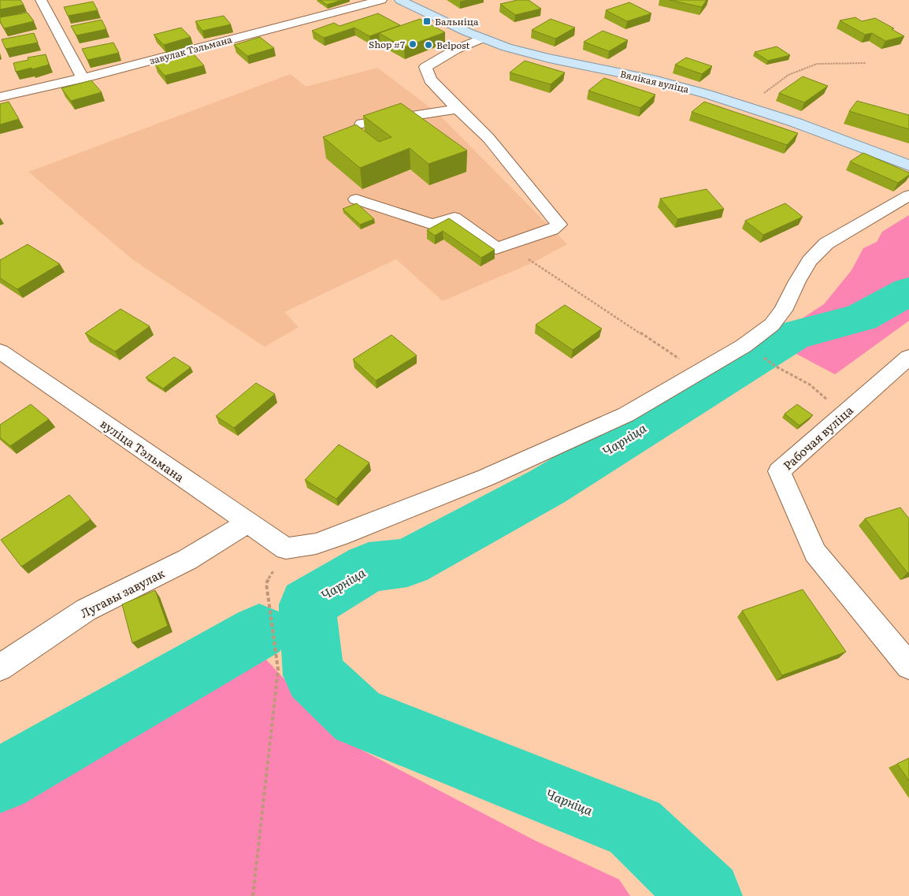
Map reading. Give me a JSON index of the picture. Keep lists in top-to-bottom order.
{
  "streets": {
    "main road": ["Вялікая вуліца"],
    "street": [
      "завулак Тэльмана",
      "Рабочая вуліца",
      "вуліца Тэльмана",
      "Лугавы завулак"
    ]
  },
  "crossings": [
    ["вуліца Тэльмана", "Лугавы завулак"]
  ],
  "water": ["Чарніца"],
  "places": {
    "transit": ["Бальніца"],
    "other": ["Shop #7", "Belpost"]
  }
}
